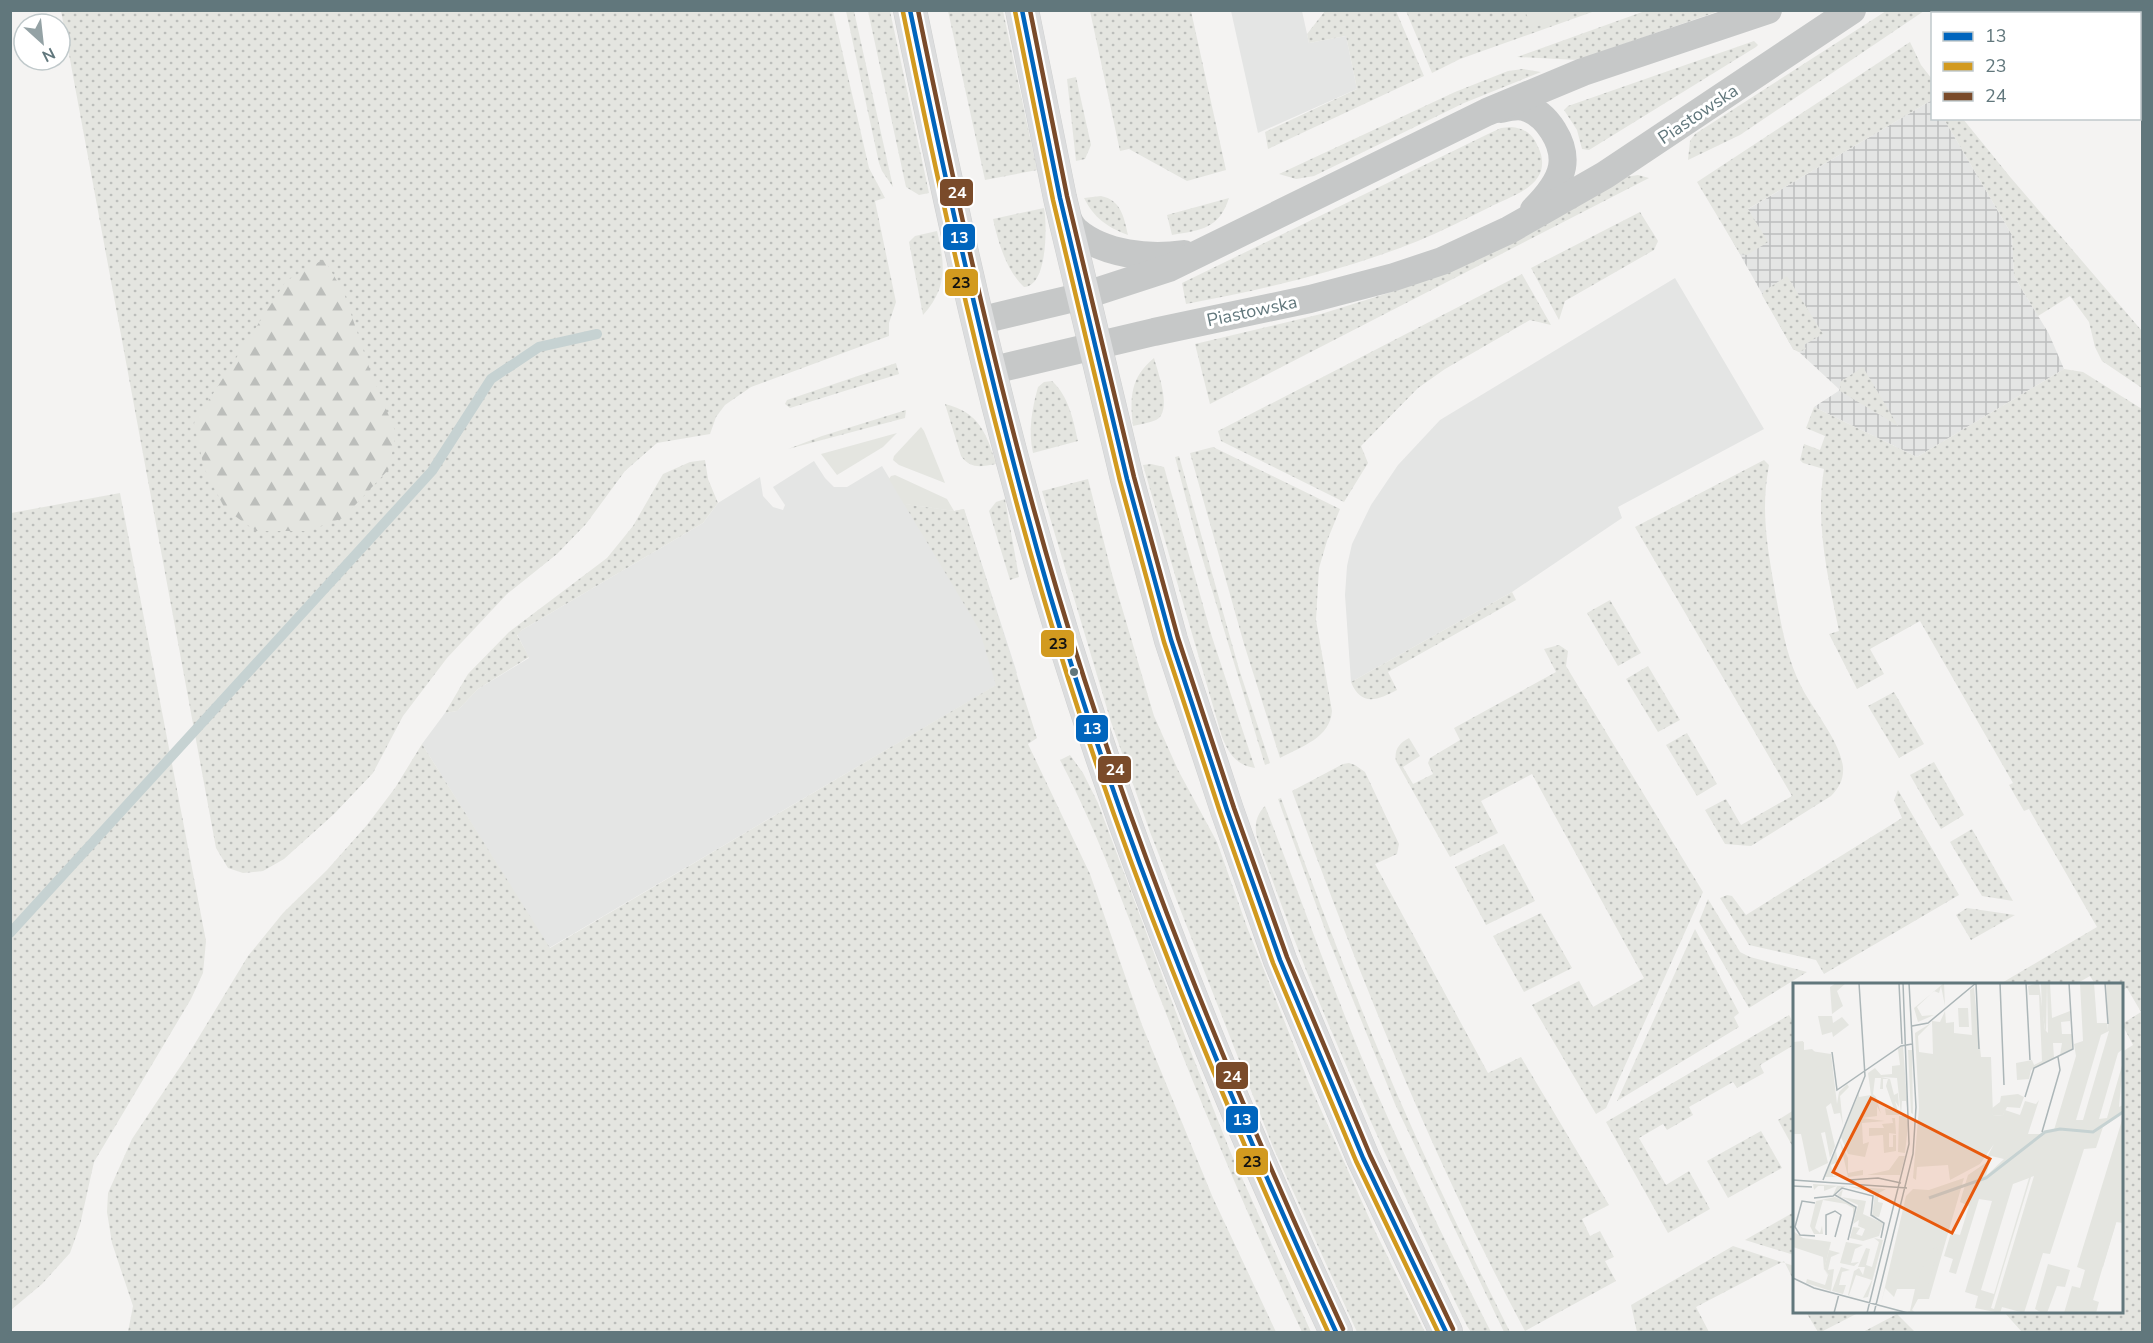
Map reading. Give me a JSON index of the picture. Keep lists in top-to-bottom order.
{
  "streets": {
    "street": ["Piastowska"]
  },
  "lines": ["transit line 13", "transit line 24", "transit line 23"],
  "legend": ["13", "23", "24"],
  "north": "bottom right"
}
